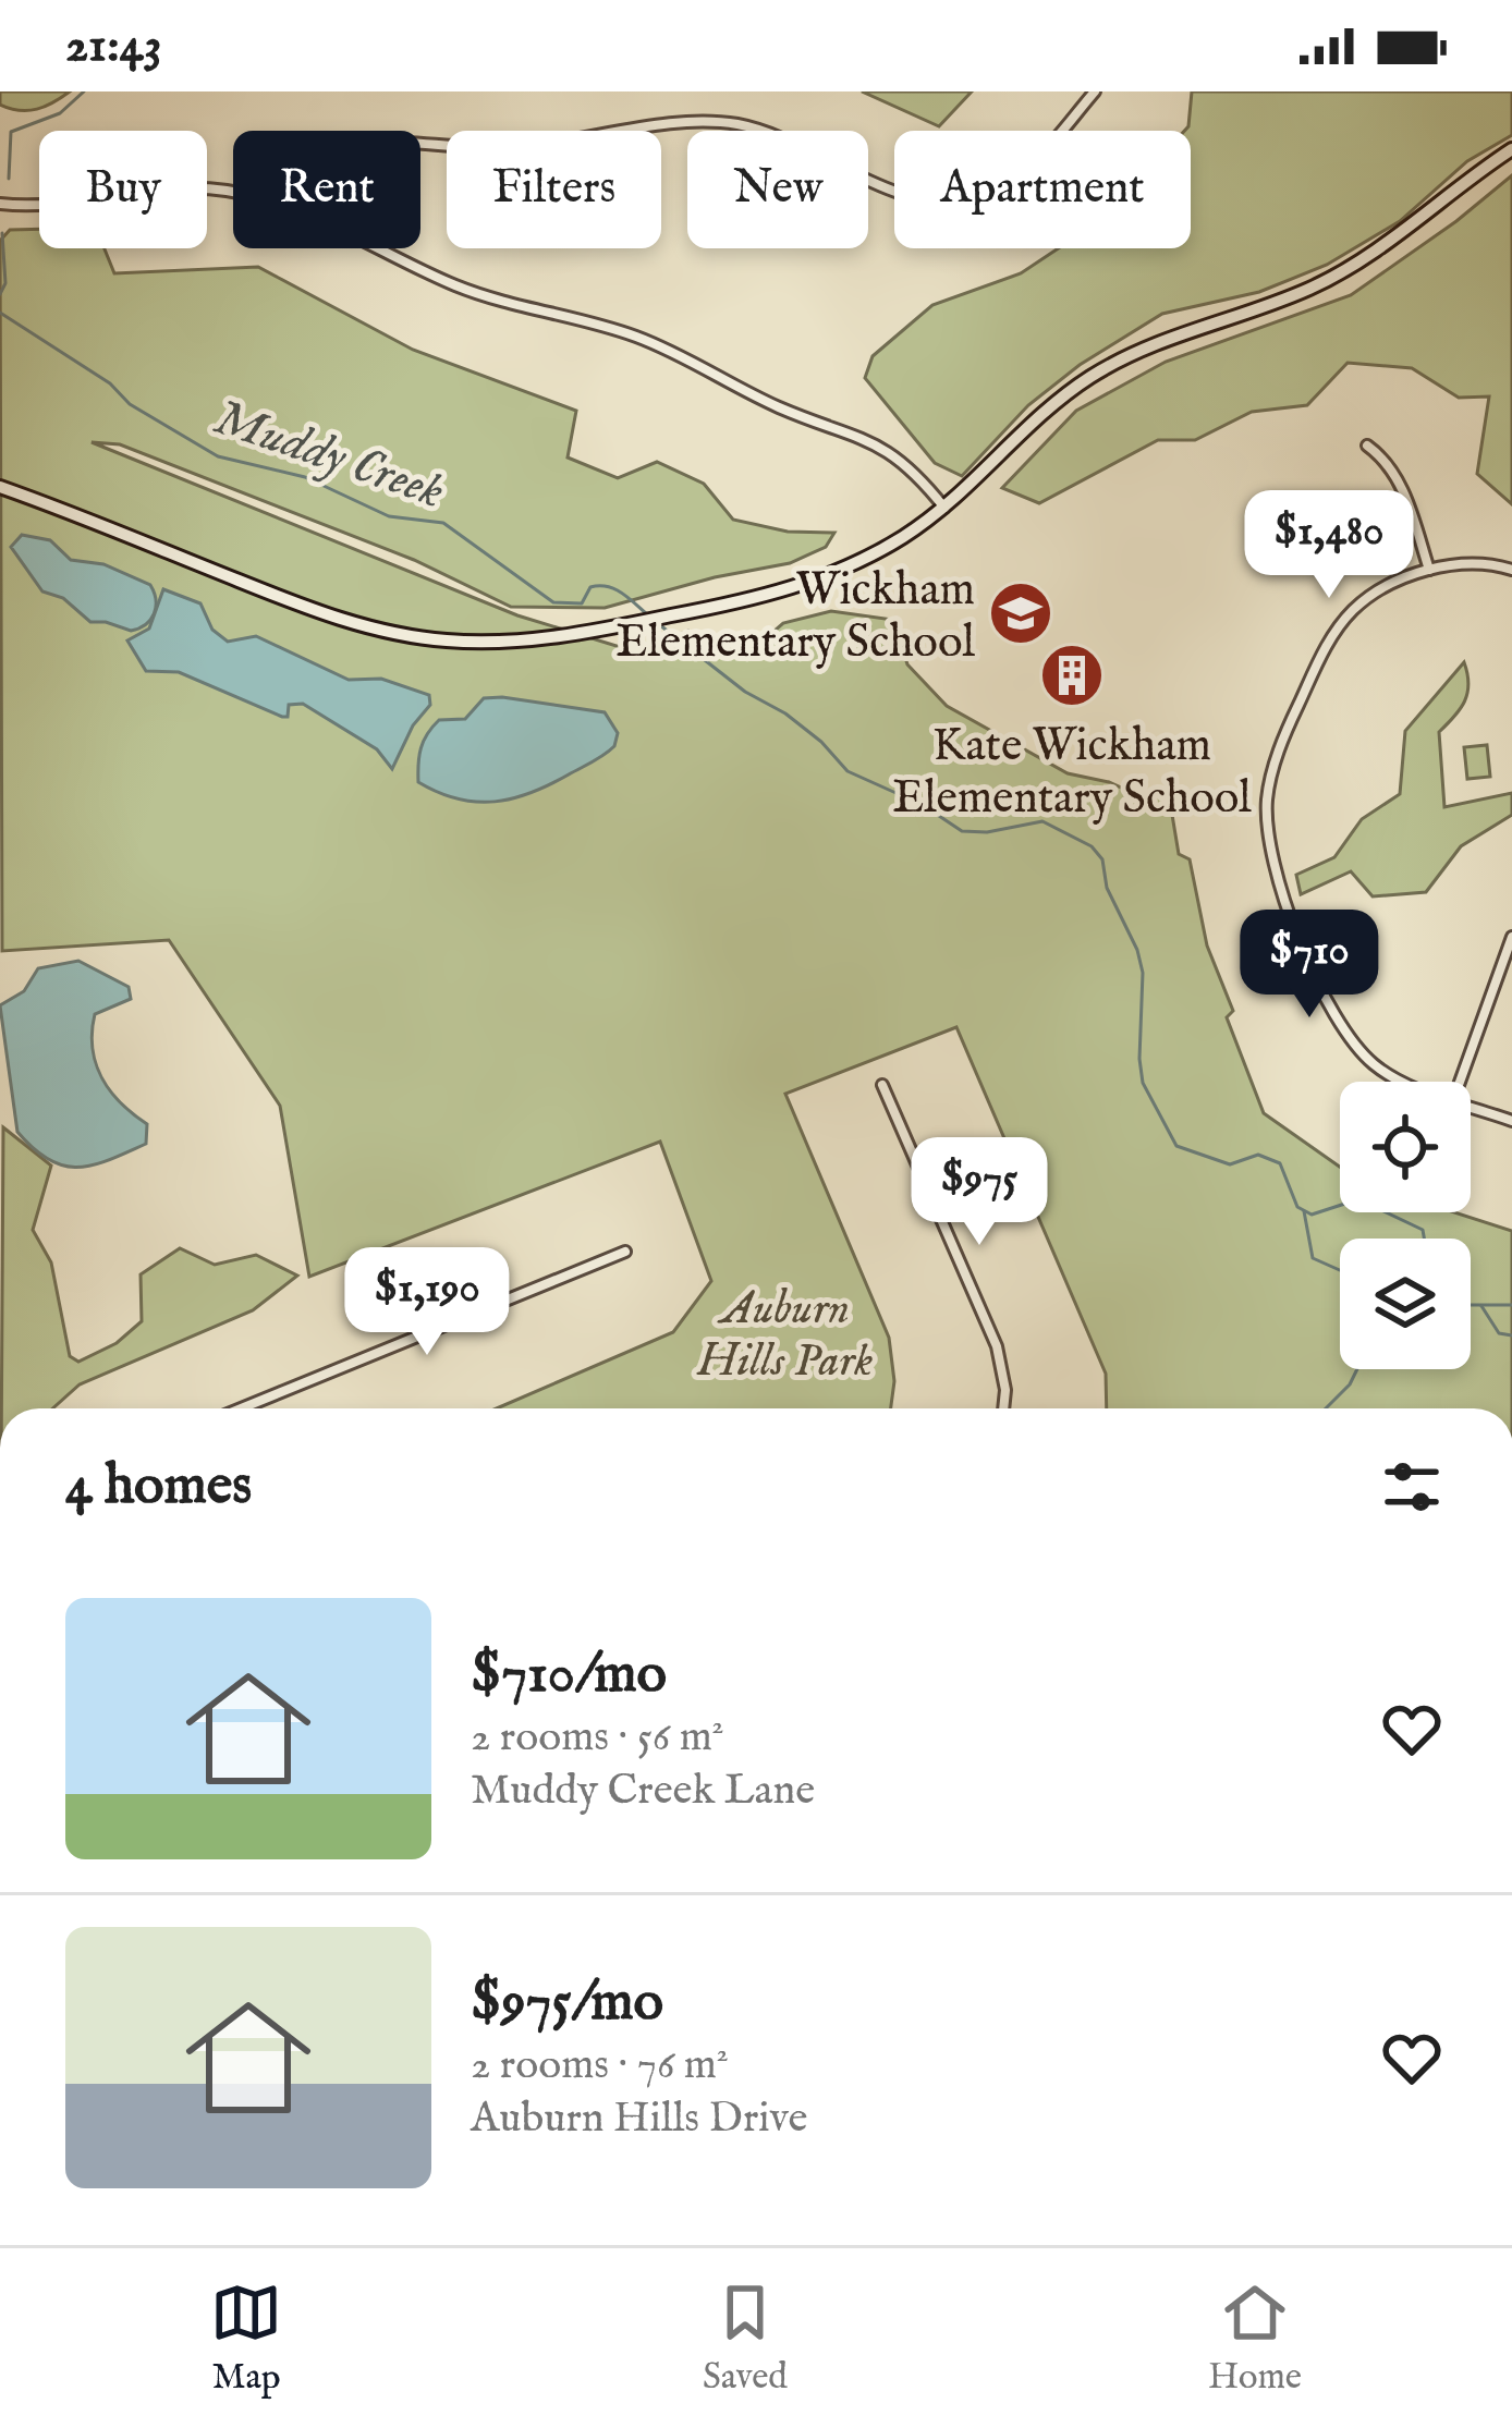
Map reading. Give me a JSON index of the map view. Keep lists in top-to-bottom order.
{
  "water": ["Muddy Creek"],
  "parks": ["Auburn Hills Park"],
  "places": {
    "school or university": ["Wickham Elementary School"],
    "building": ["Kate Wickham Elementary School"]
  },
  "page": {
    "status": "21:43",
    "chip": [
      "Buy",
      "Rent",
      "Filters",
      "New",
      "Apartment"
    ],
    "price": [
      "$1,480",
      "$710",
      "$975",
      "$1,190"
    ],
    "heading": "4 homes",
    "list": [
      {
        "name": "$710/mo",
        "note": "2 rooms · 56 m² · Muddy Creek Lane"
      },
      {
        "name": "$975/mo",
        "note": "2 rooms · 76 m² · Auburn Hills Drive"
      }
    ],
    "tabs": ["Map", "Saved", "Home"]
  }
}
